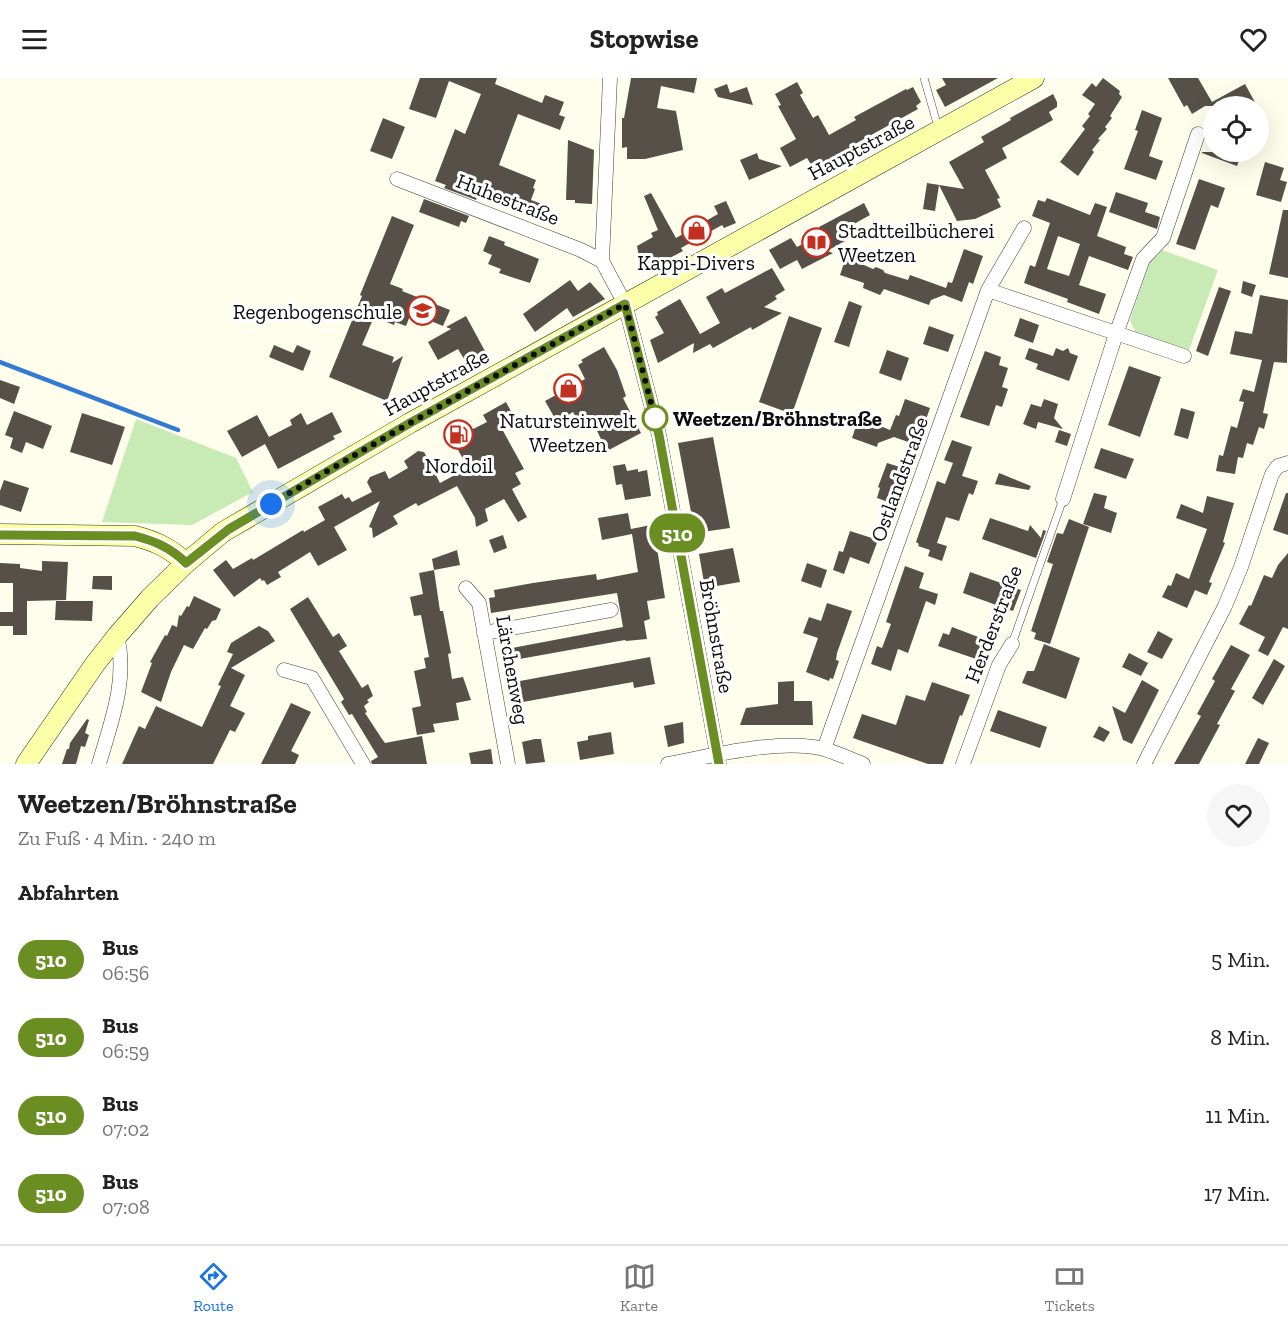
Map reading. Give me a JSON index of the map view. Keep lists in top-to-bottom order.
{
  "streets": {
    "street": [
      "Hauptstraße",
      "Huhestraße",
      "Ostlandstraße",
      "Herderstraße",
      "Bröhnstraße",
      "Lärchenweg"
    ]
  },
  "crossings": [
    ["Hauptstraße", "Bröhnstraße"]
  ],
  "places": {
    "shop": ["Kappi-Divers", "Natursteinwelt Weetzen"],
    "library": ["Stadtteilbücherei Weetzen"],
    "school or university": ["Regenbogenschule"],
    "other": ["Weetzen/Bröhnstraße"],
    "fuel station": ["Nordoil"]
  },
  "lines": ["bus line 510"],
  "page": {
    "header": "Stopwise",
    "on_map": "510",
    "heading": [
      ["Weetzen/Bröhnstraße", "Zu Fuß · 4 Min. · 240 m"],
      "Abfahrten"
    ],
    "list": [
      {
        "mark": "510",
        "name": "Bus",
        "note": "06:56",
        "value": "5 Min."
      },
      {
        "mark": "510",
        "name": "Bus",
        "note": "06:59",
        "value": "8 Min."
      },
      {
        "mark": "510",
        "name": "Bus",
        "note": "07:02",
        "value": "11 Min."
      },
      {
        "mark": "510",
        "name": "Bus",
        "note": "07:08",
        "value": "17 Min."
      }
    ],
    "tabs": ["Route", "Karte", "Tickets"]
  }
}
